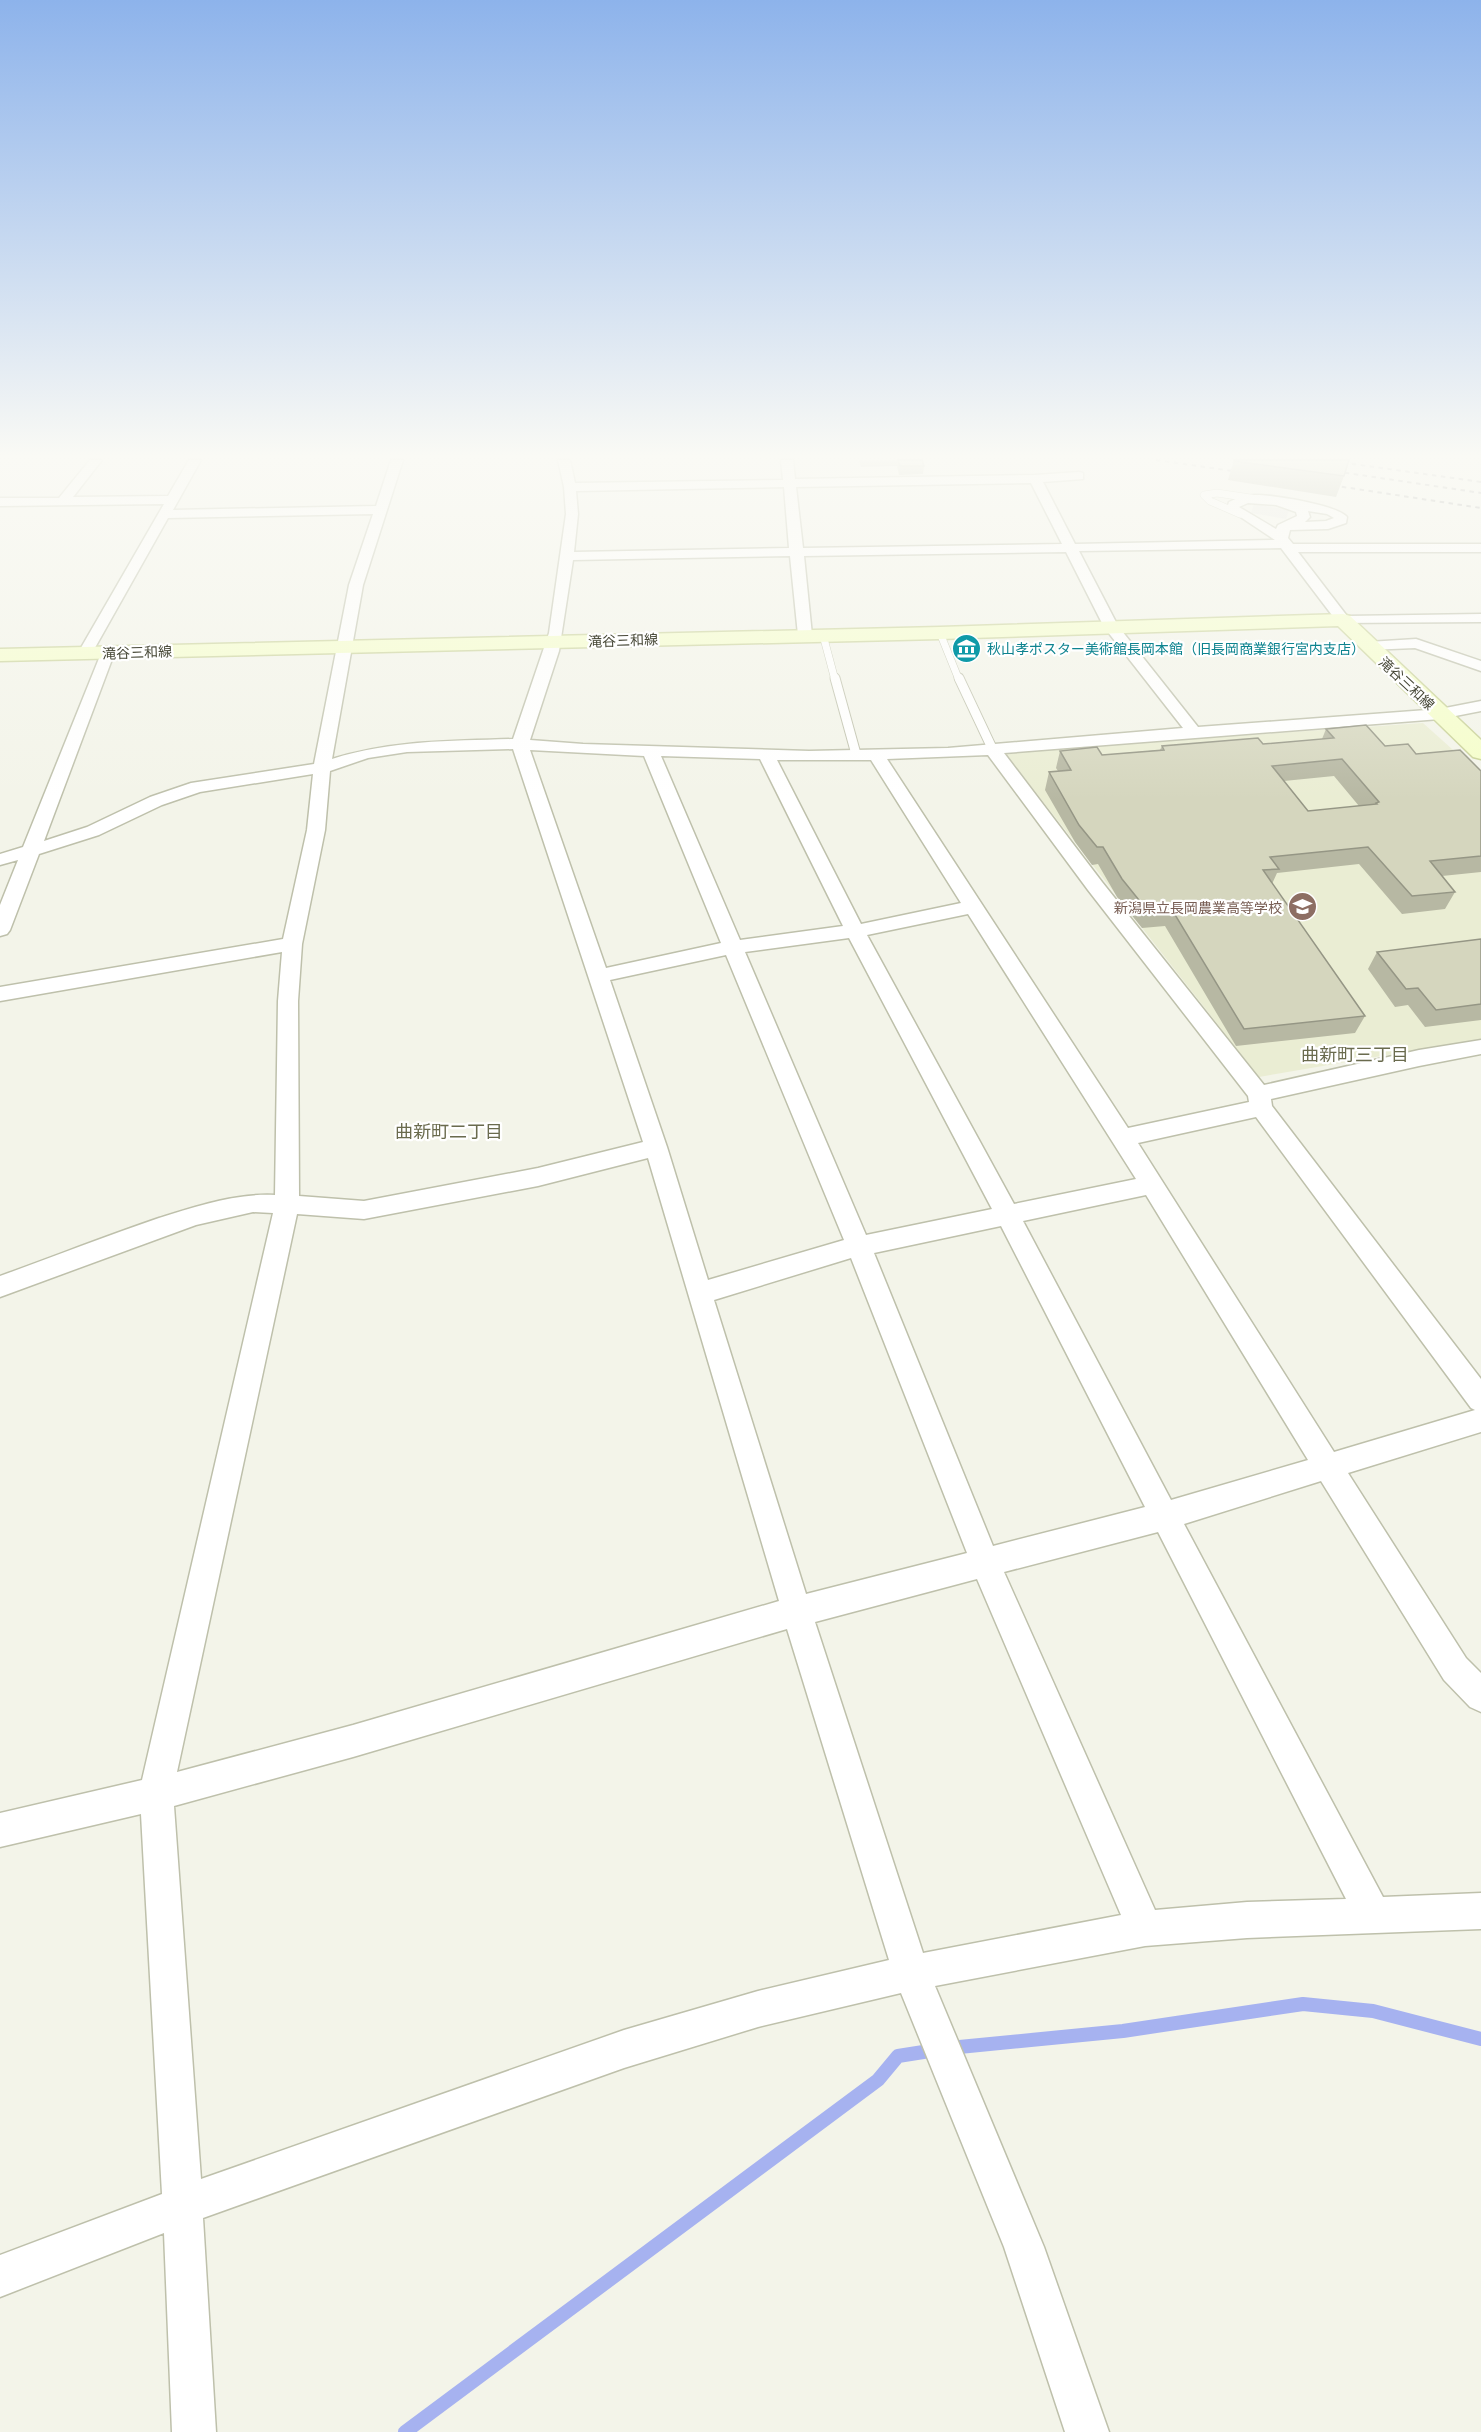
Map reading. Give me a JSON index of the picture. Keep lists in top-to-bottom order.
{
  "streets": {
    "main road": ["滝谷三和線"]
  },
  "districts": ["曲新町三丁目", "曲新町二丁目"],
  "places": {
    "museum": ["秋山孝ポスター美術館長岡本館（旧長岡商業銀行宮内支店）"],
    "school or university": ["新潟県立長岡農業高等学校"]
  }
}
